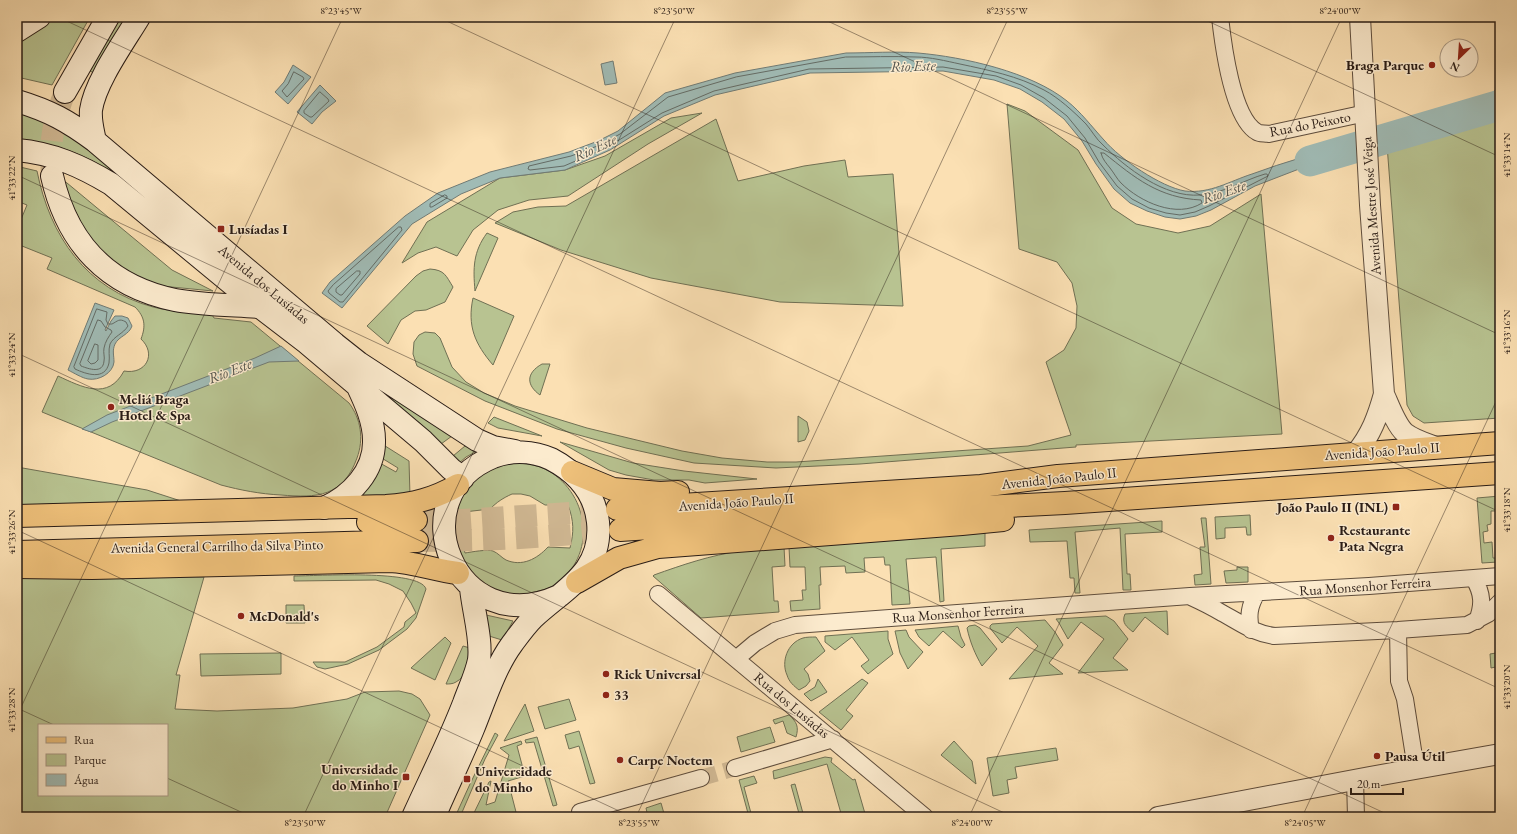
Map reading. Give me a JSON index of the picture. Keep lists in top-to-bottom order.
{
  "streets": {
    "main road": ["Avenida dos Lusíadas", "Avenida João Paulo II", "Avenida General Carrilho da Silva Pinto"],
    "street": [
      "Rua do Peixoto",
      "Avenida Mestre José Veiga",
      "Rua Monsenhor Ferreira",
      "Rua dos Lusíadas"
    ]
  },
  "crossings": [
    ["Rua do Peixoto", "Avenida Mestre José Veiga"],
    ["Avenida Mestre José Veiga", "Avenida João Paulo II"],
    ["Rua Monsenhor Ferreira", "Rua dos Lusíadas"]
  ],
  "water": ["Rio Este"],
  "places": {
    "other": [
      "Braga Parque",
      "Meliá Braga Hotel & Spa",
      "Restaurante Pata Negra",
      "McDonald's",
      "Rick Universal",
      "33",
      "Pausa Útil",
      "Carpe Noctem"
    ],
    "transit": [
      "Lusíadas I",
      "João Paulo II (INL)",
      "Universidade do Minho I",
      "Universidade do Minho"
    ]
  },
  "legend": ["Rua", "Parque", "Água"],
  "scale_bar": "20 m",
  "north": "bottom left",
  "coordinates": [
    "8°23'45\"W",
    "8°23'50\"W",
    "8°23'55\"W",
    "8°24'00\"W",
    "41°33'14\"N",
    "41°33'22\"N",
    "41°33'16\"N",
    "41°33'24\"N",
    "41°33'18\"N",
    "41°33'26\"N",
    "41°33'20\"N",
    "41°33'28\"N",
    "8°24'05\"W"
  ]
}
